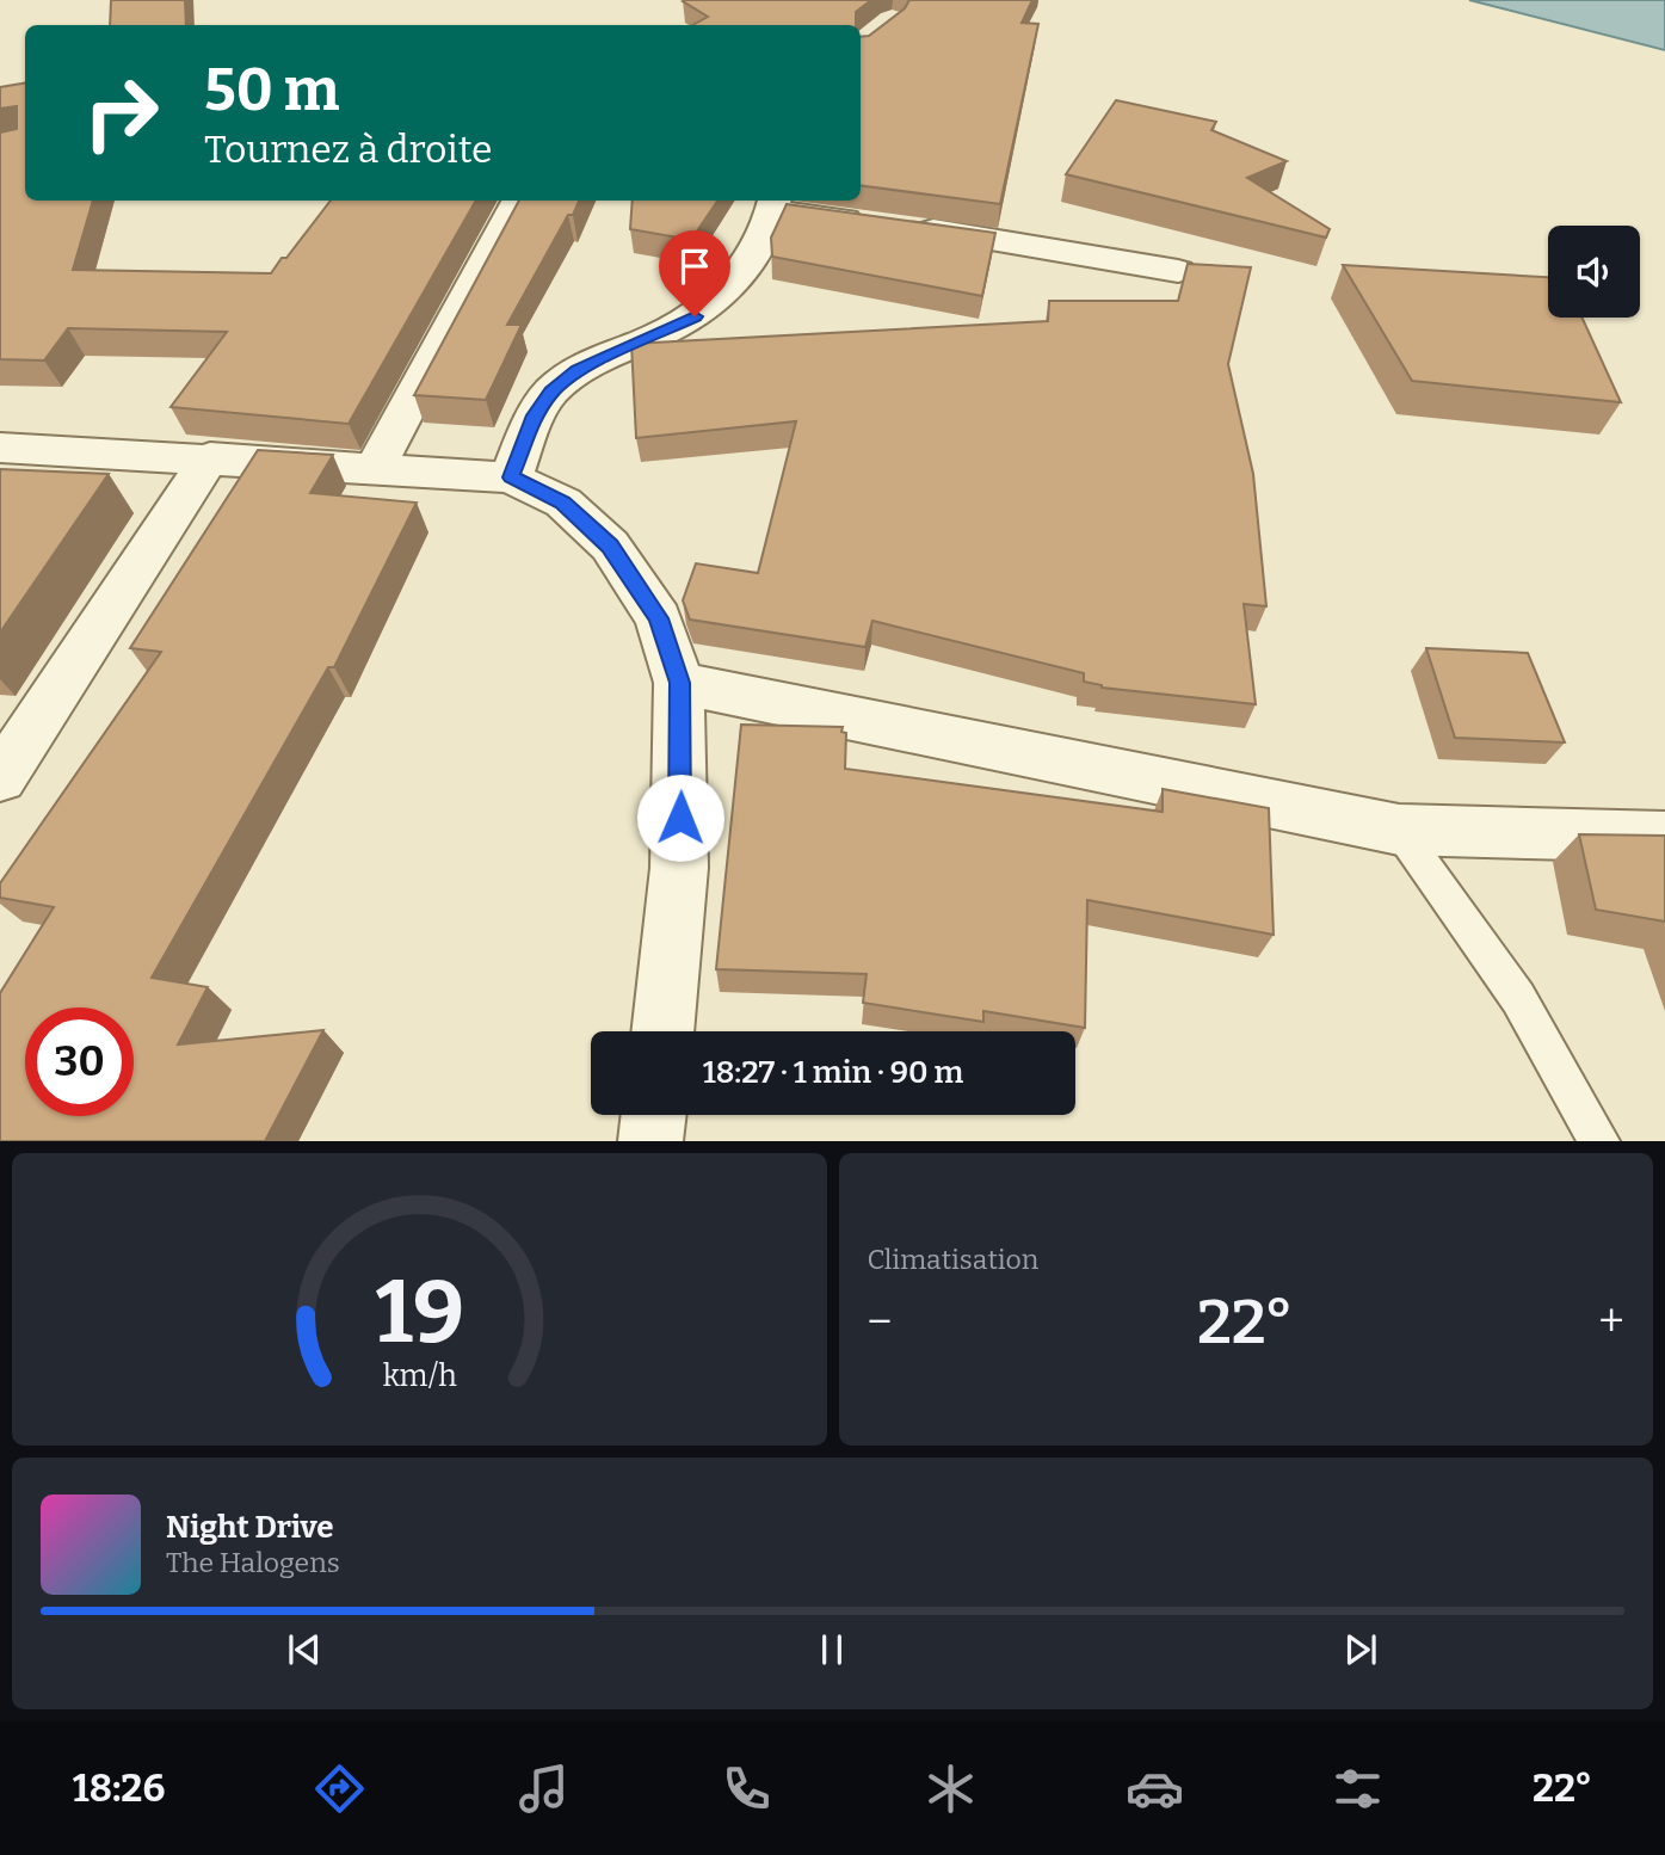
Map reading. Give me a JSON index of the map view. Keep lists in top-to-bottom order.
{
  "page": {
    "turn": ["50 m", "Tournez à droite"],
    "limit": "30",
    "trip": "18:27 · 1 min · 90 m",
    "tile": "Climatisation",
    "heat": ["−", "22°", "+"],
    "song": ["Night Drive", "The Halogens"],
    "tabs": ["18:26", "22°"],
    "gauge": ["19", "km/h"]
  }
}
